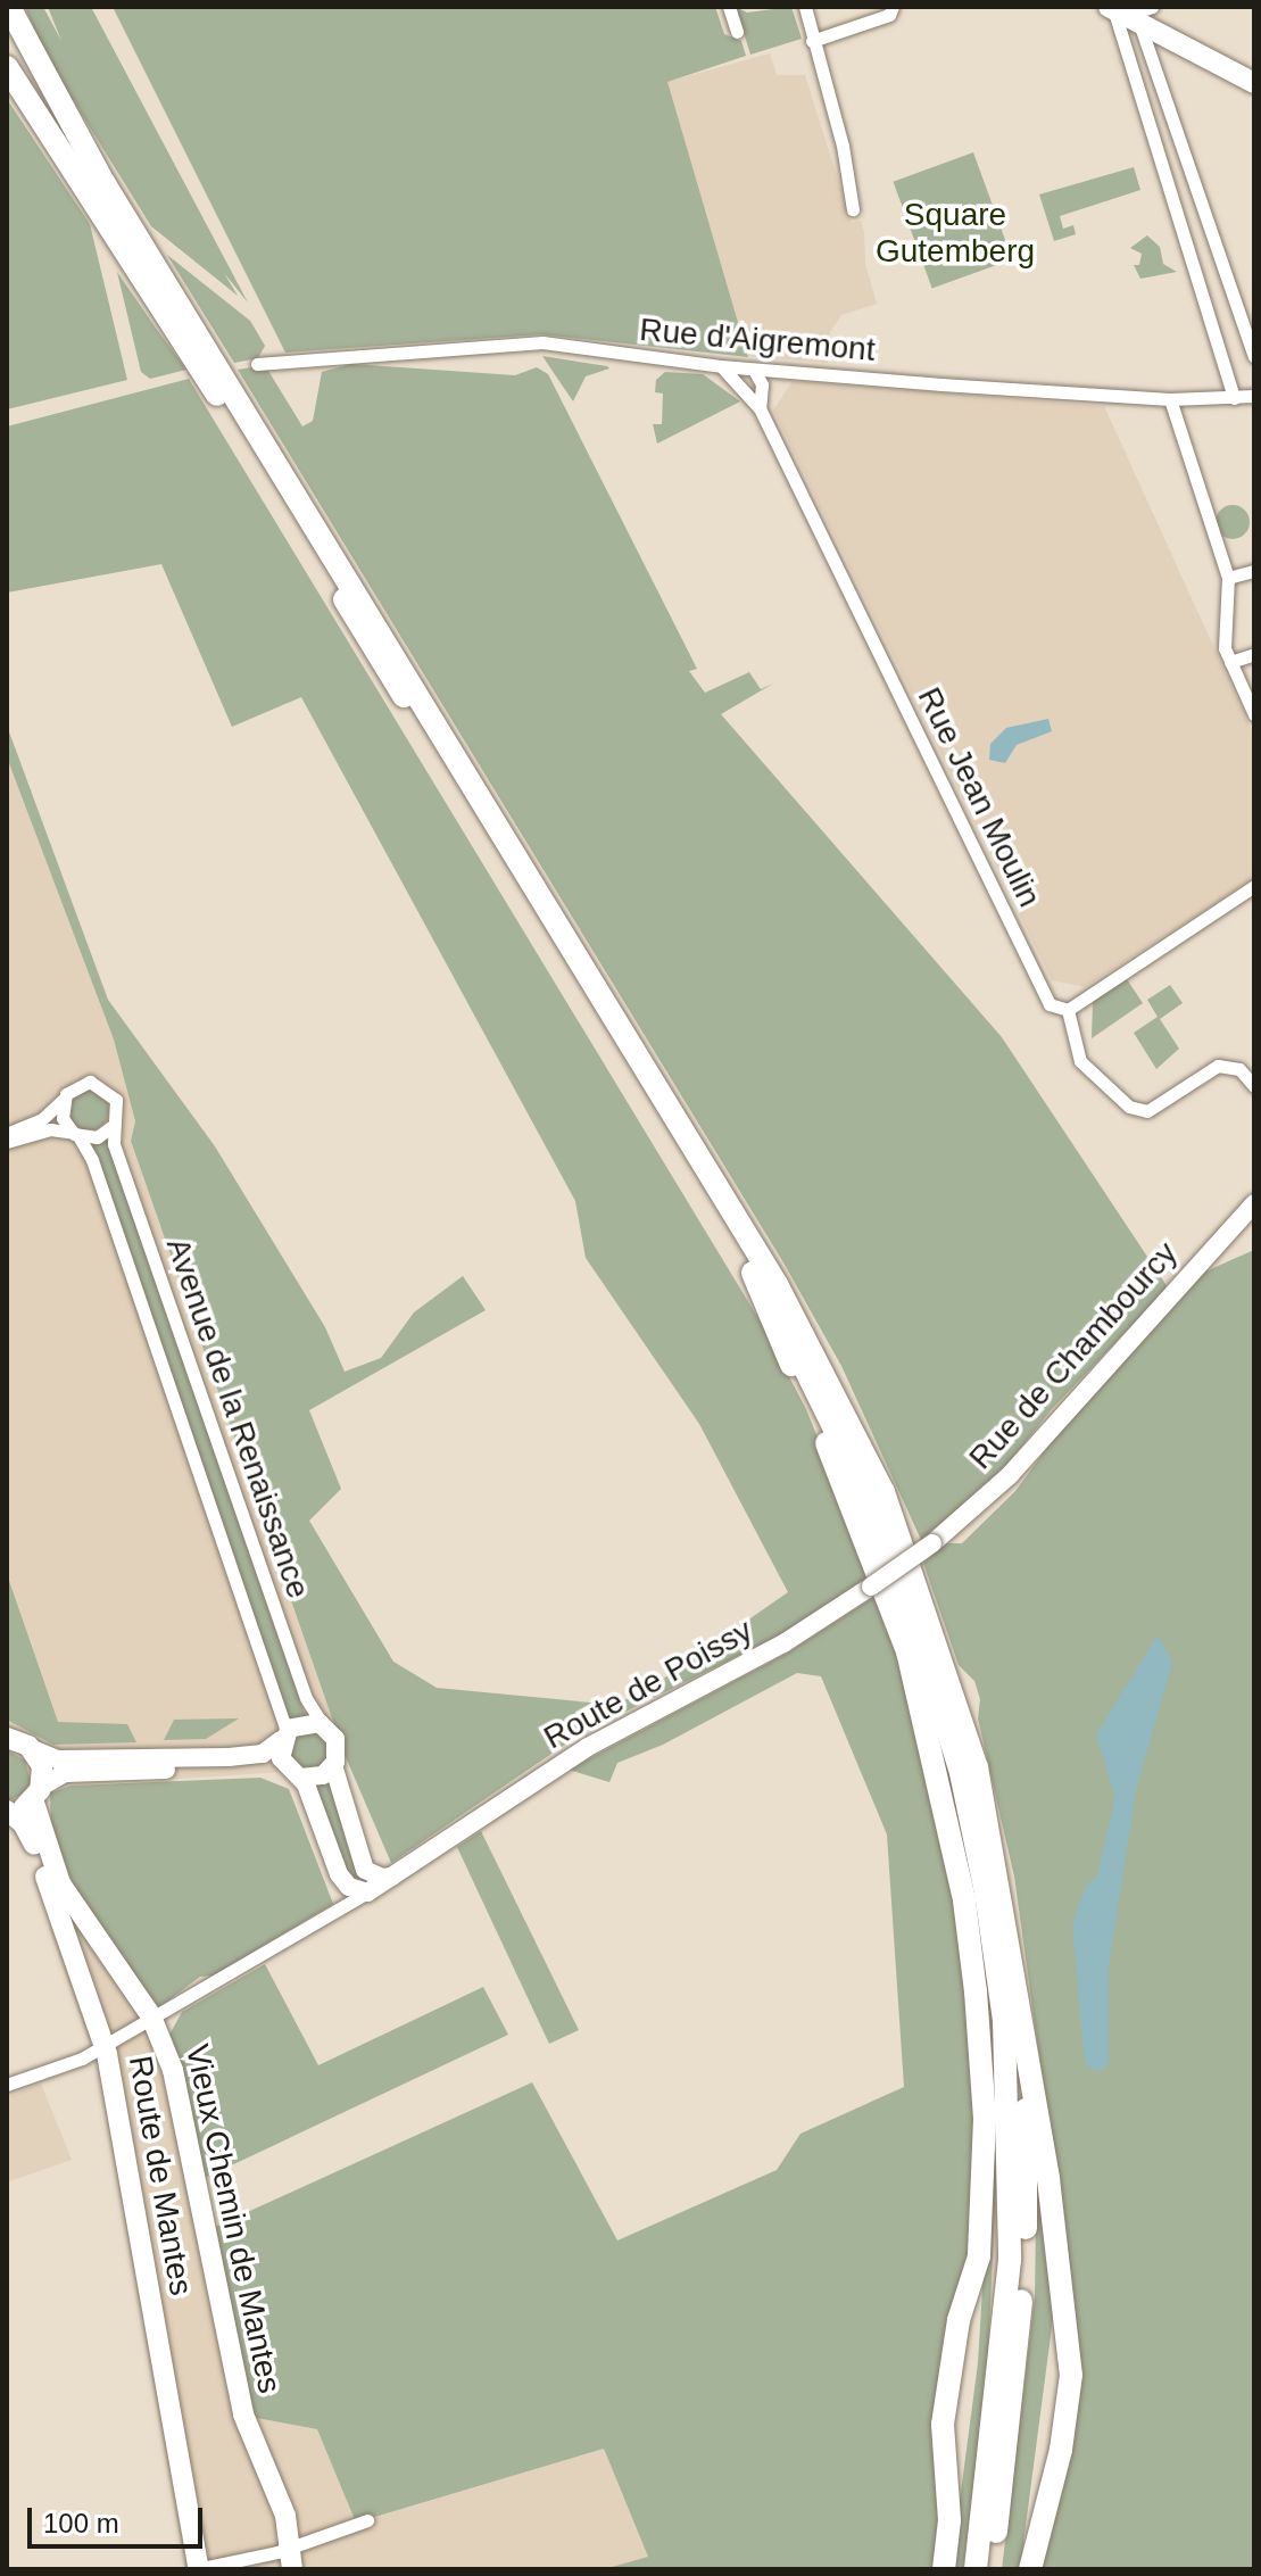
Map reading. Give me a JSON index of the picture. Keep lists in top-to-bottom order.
{
  "streets": {
    "main road": ["Route de Mantes", "Vieux Chemin de Mantes"],
    "street": [
      "Rue d'Aigremont",
      "Rue Jean Moulin",
      "Rue de Chambourcy",
      "Avenue de la Renaissance",
      "Route de Poissy"
    ]
  },
  "crossings": [
    ["Rue d'Aigremont", "Rue Jean Moulin"],
    ["Rue de Chambourcy", "Route de Poissy"],
    ["Route de Poissy", "Route de Mantes"],
    ["Route de Poissy", "Vieux Chemin de Mantes"]
  ],
  "parks": ["Square Gutemberg"],
  "scale_bar": "100 m"
}
